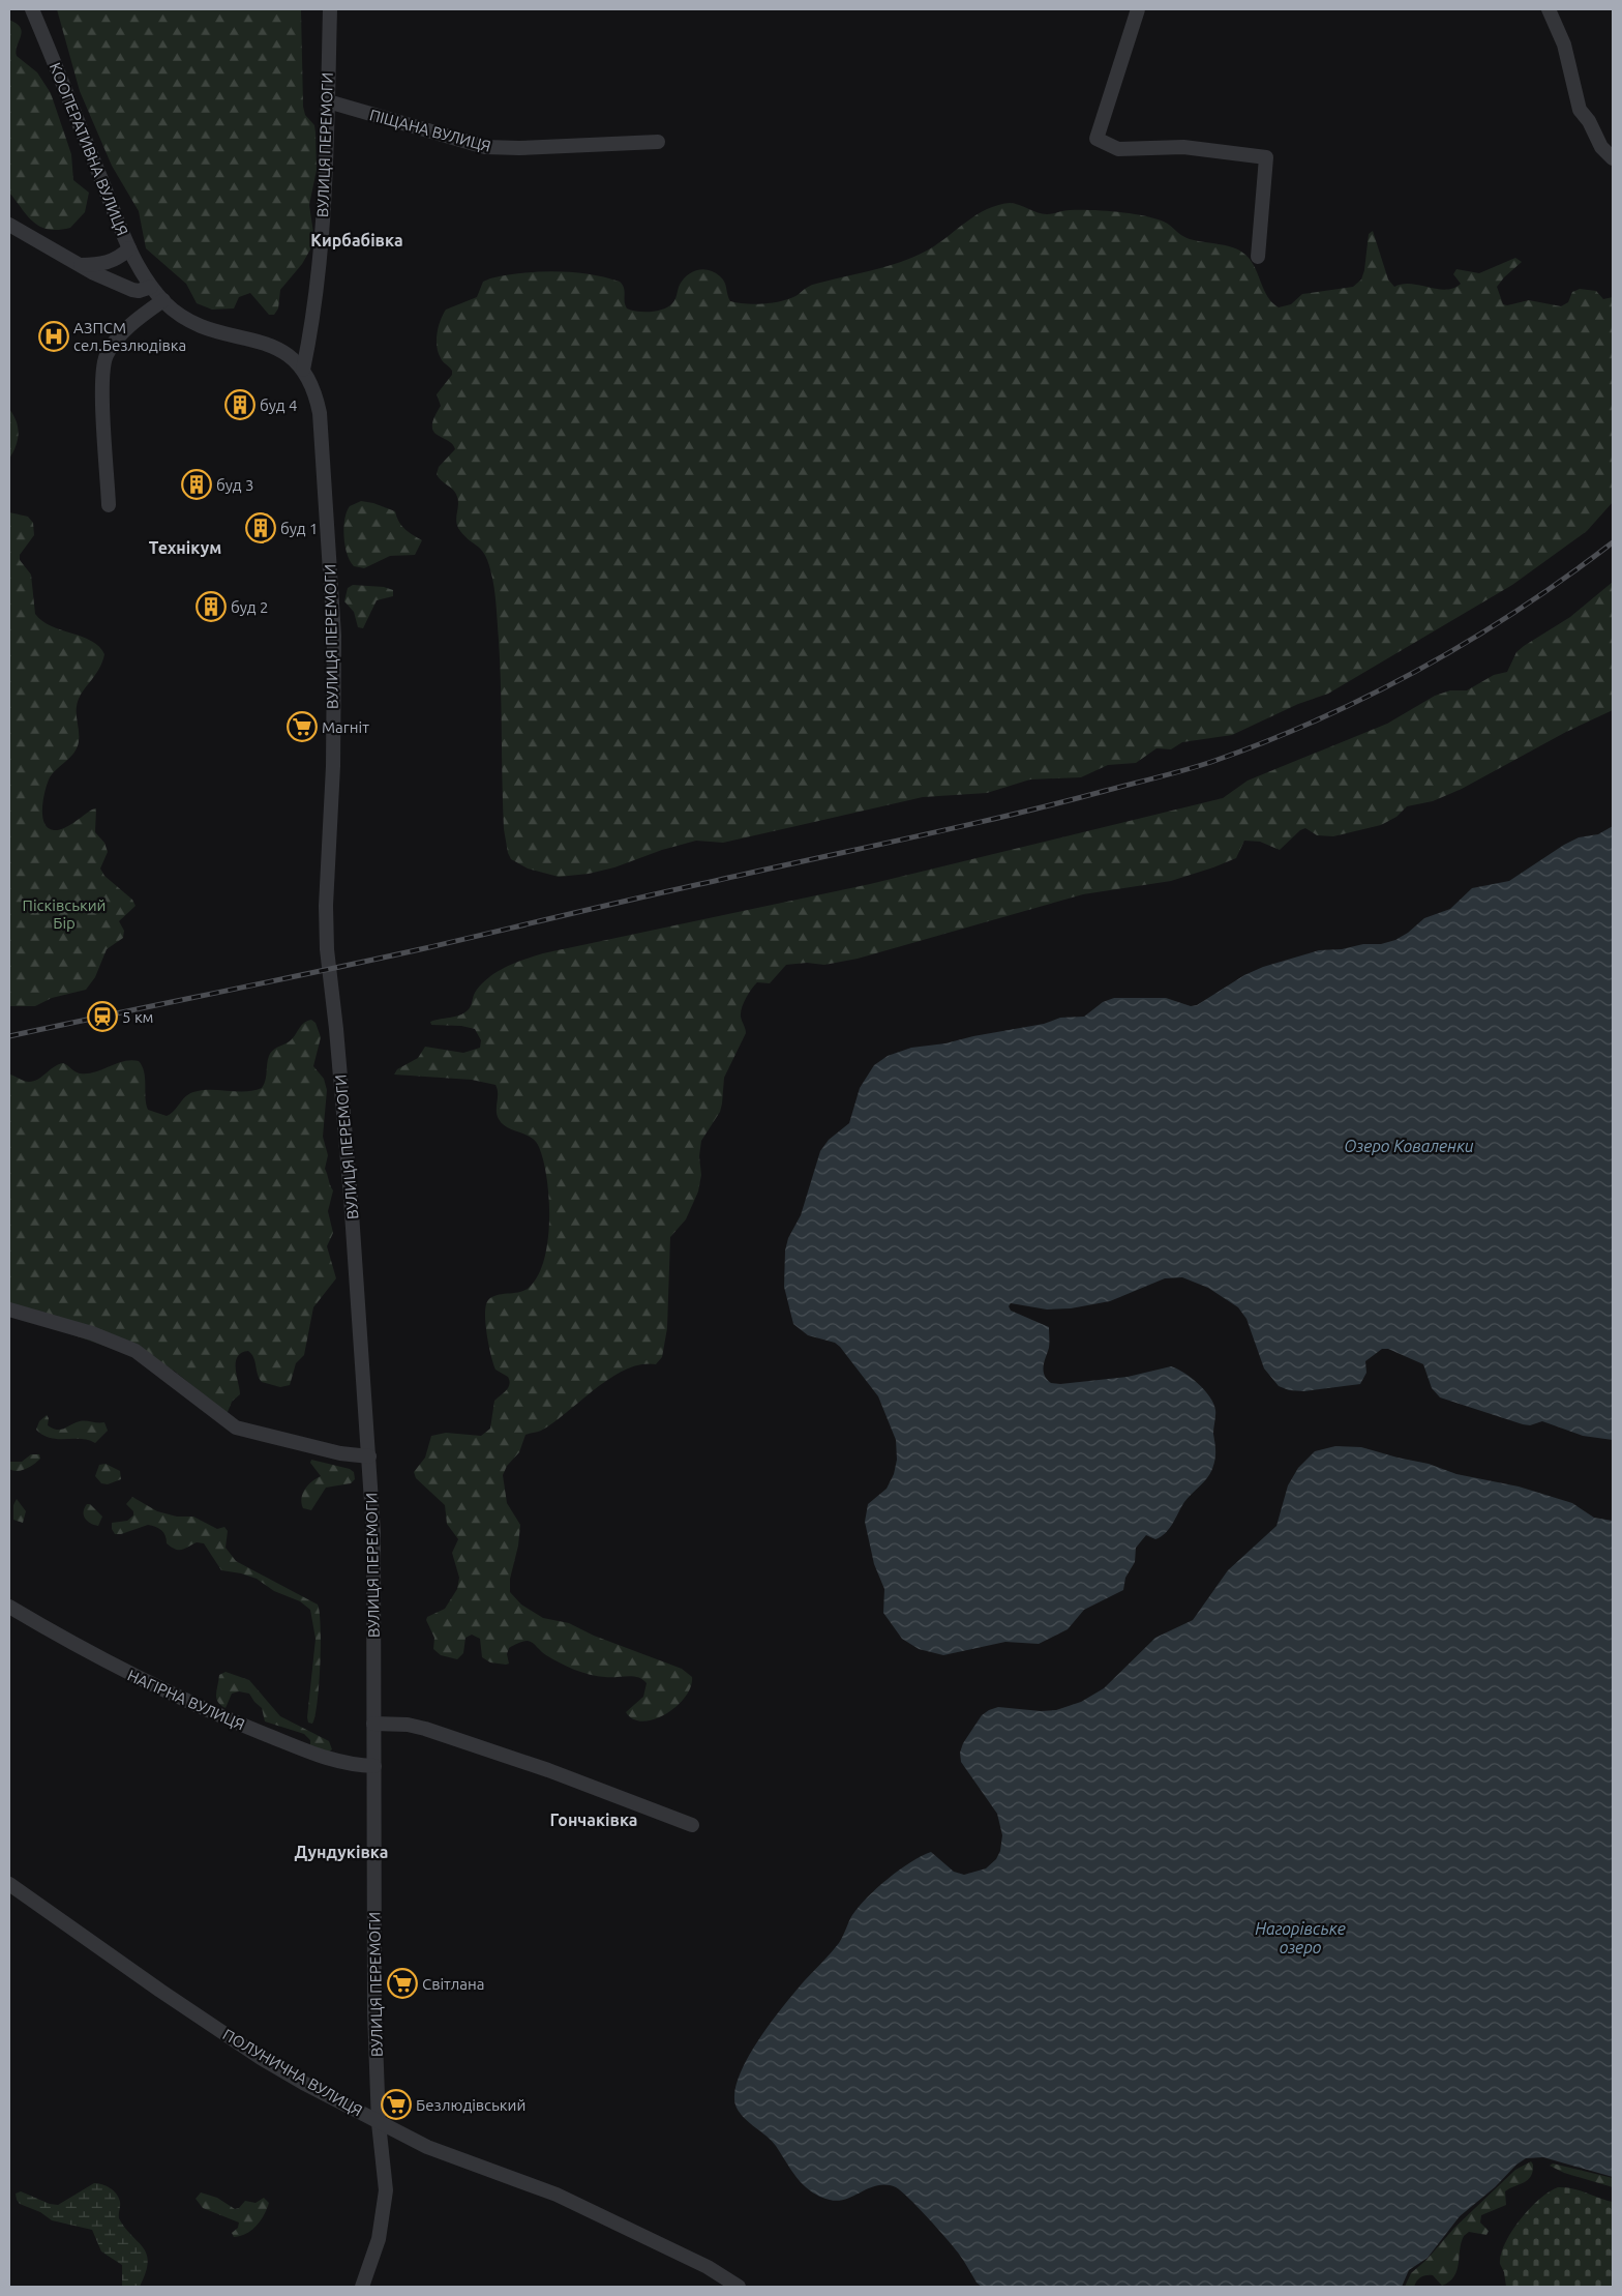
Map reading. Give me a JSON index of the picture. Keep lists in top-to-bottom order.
{
  "streets": {
    "street": [
      "ПІЩАНА ВУЛИЦЯ",
      "ВУЛИЦЯ ПЕРЕМОГИ",
      "КООПЕРАТИВНА ВУЛИЦЯ",
      "НАГІРНА ВУЛИЦЯ",
      "ПОЛУНИЧНА ВУЛИЦЯ"
    ]
  },
  "crossings": [
    ["ПІЩАНА ВУЛИЦЯ", "ВУЛИЦЯ ПЕРЕМОГИ"],
    ["ВУЛИЦЯ ПЕРЕМОГИ", "КООПЕРАТИВНА ВУЛИЦЯ"],
    ["ВУЛИЦЯ ПЕРЕМОГИ", "НАГІРНА ВУЛИЦЯ"],
    ["ВУЛИЦЯ ПЕРЕМОГИ", "ПОЛУНИЧНА ВУЛИЦЯ"]
  ],
  "districts": [
    "Кирбабівка",
    "Технікум",
    "Гончаківка",
    "Дундуківка"
  ],
  "water": ["Озеро Коваленки", "Нагорівське озеро"],
  "parks": ["Пісківський Бір"],
  "places": {
    "hospital": ["АЗПСМ сел.Безлюдівка"],
    "building": [
      "буд 4",
      "буд 3",
      "буд 1",
      "буд 2"
    ],
    "supermarket": ["Магніт", "Світлана", "Безлюдівський"],
    "station": ["5 км"]
  }
}
